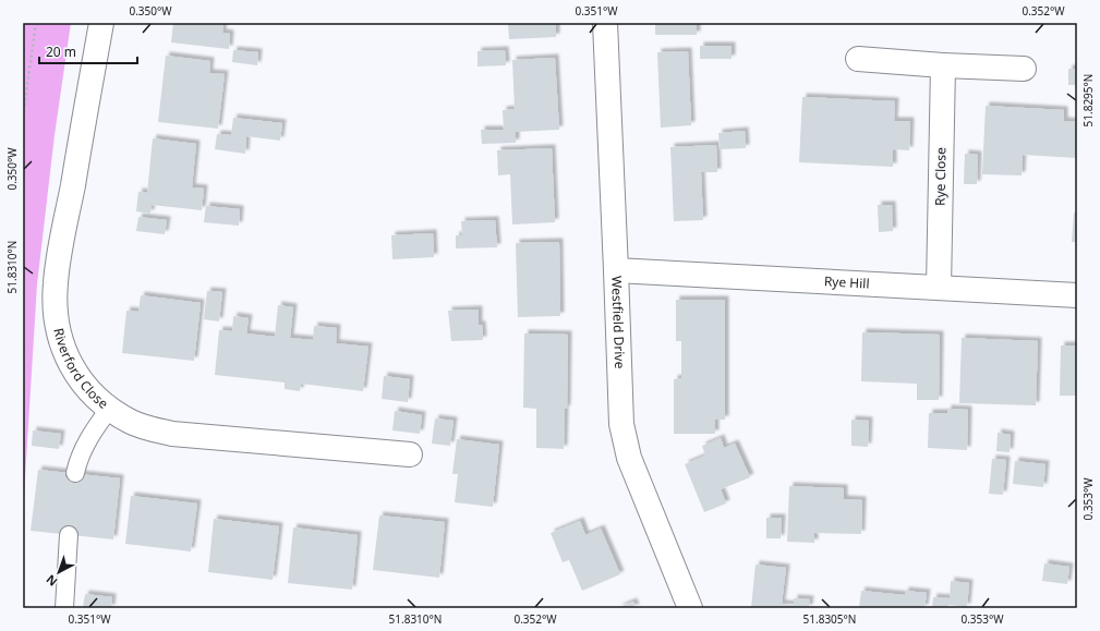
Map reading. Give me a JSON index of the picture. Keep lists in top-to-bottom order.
{
  "streets": {
    "street": [
      "Rye Close",
      "Rye Hill",
      "Westfield Drive",
      "Riverford Close"
    ]
  },
  "crossings": [
    ["Rye Close", "Rye Hill"],
    ["Rye Hill", "Westfield Drive"]
  ],
  "scale_bar": "20 m",
  "north": "bottom left",
  "coordinates": [
    "0.350°W",
    "0.351°W",
    "0.352°W",
    "51.8295°N",
    "51.8310°N",
    "0.353°W",
    "51.8305°N"
  ]
}
